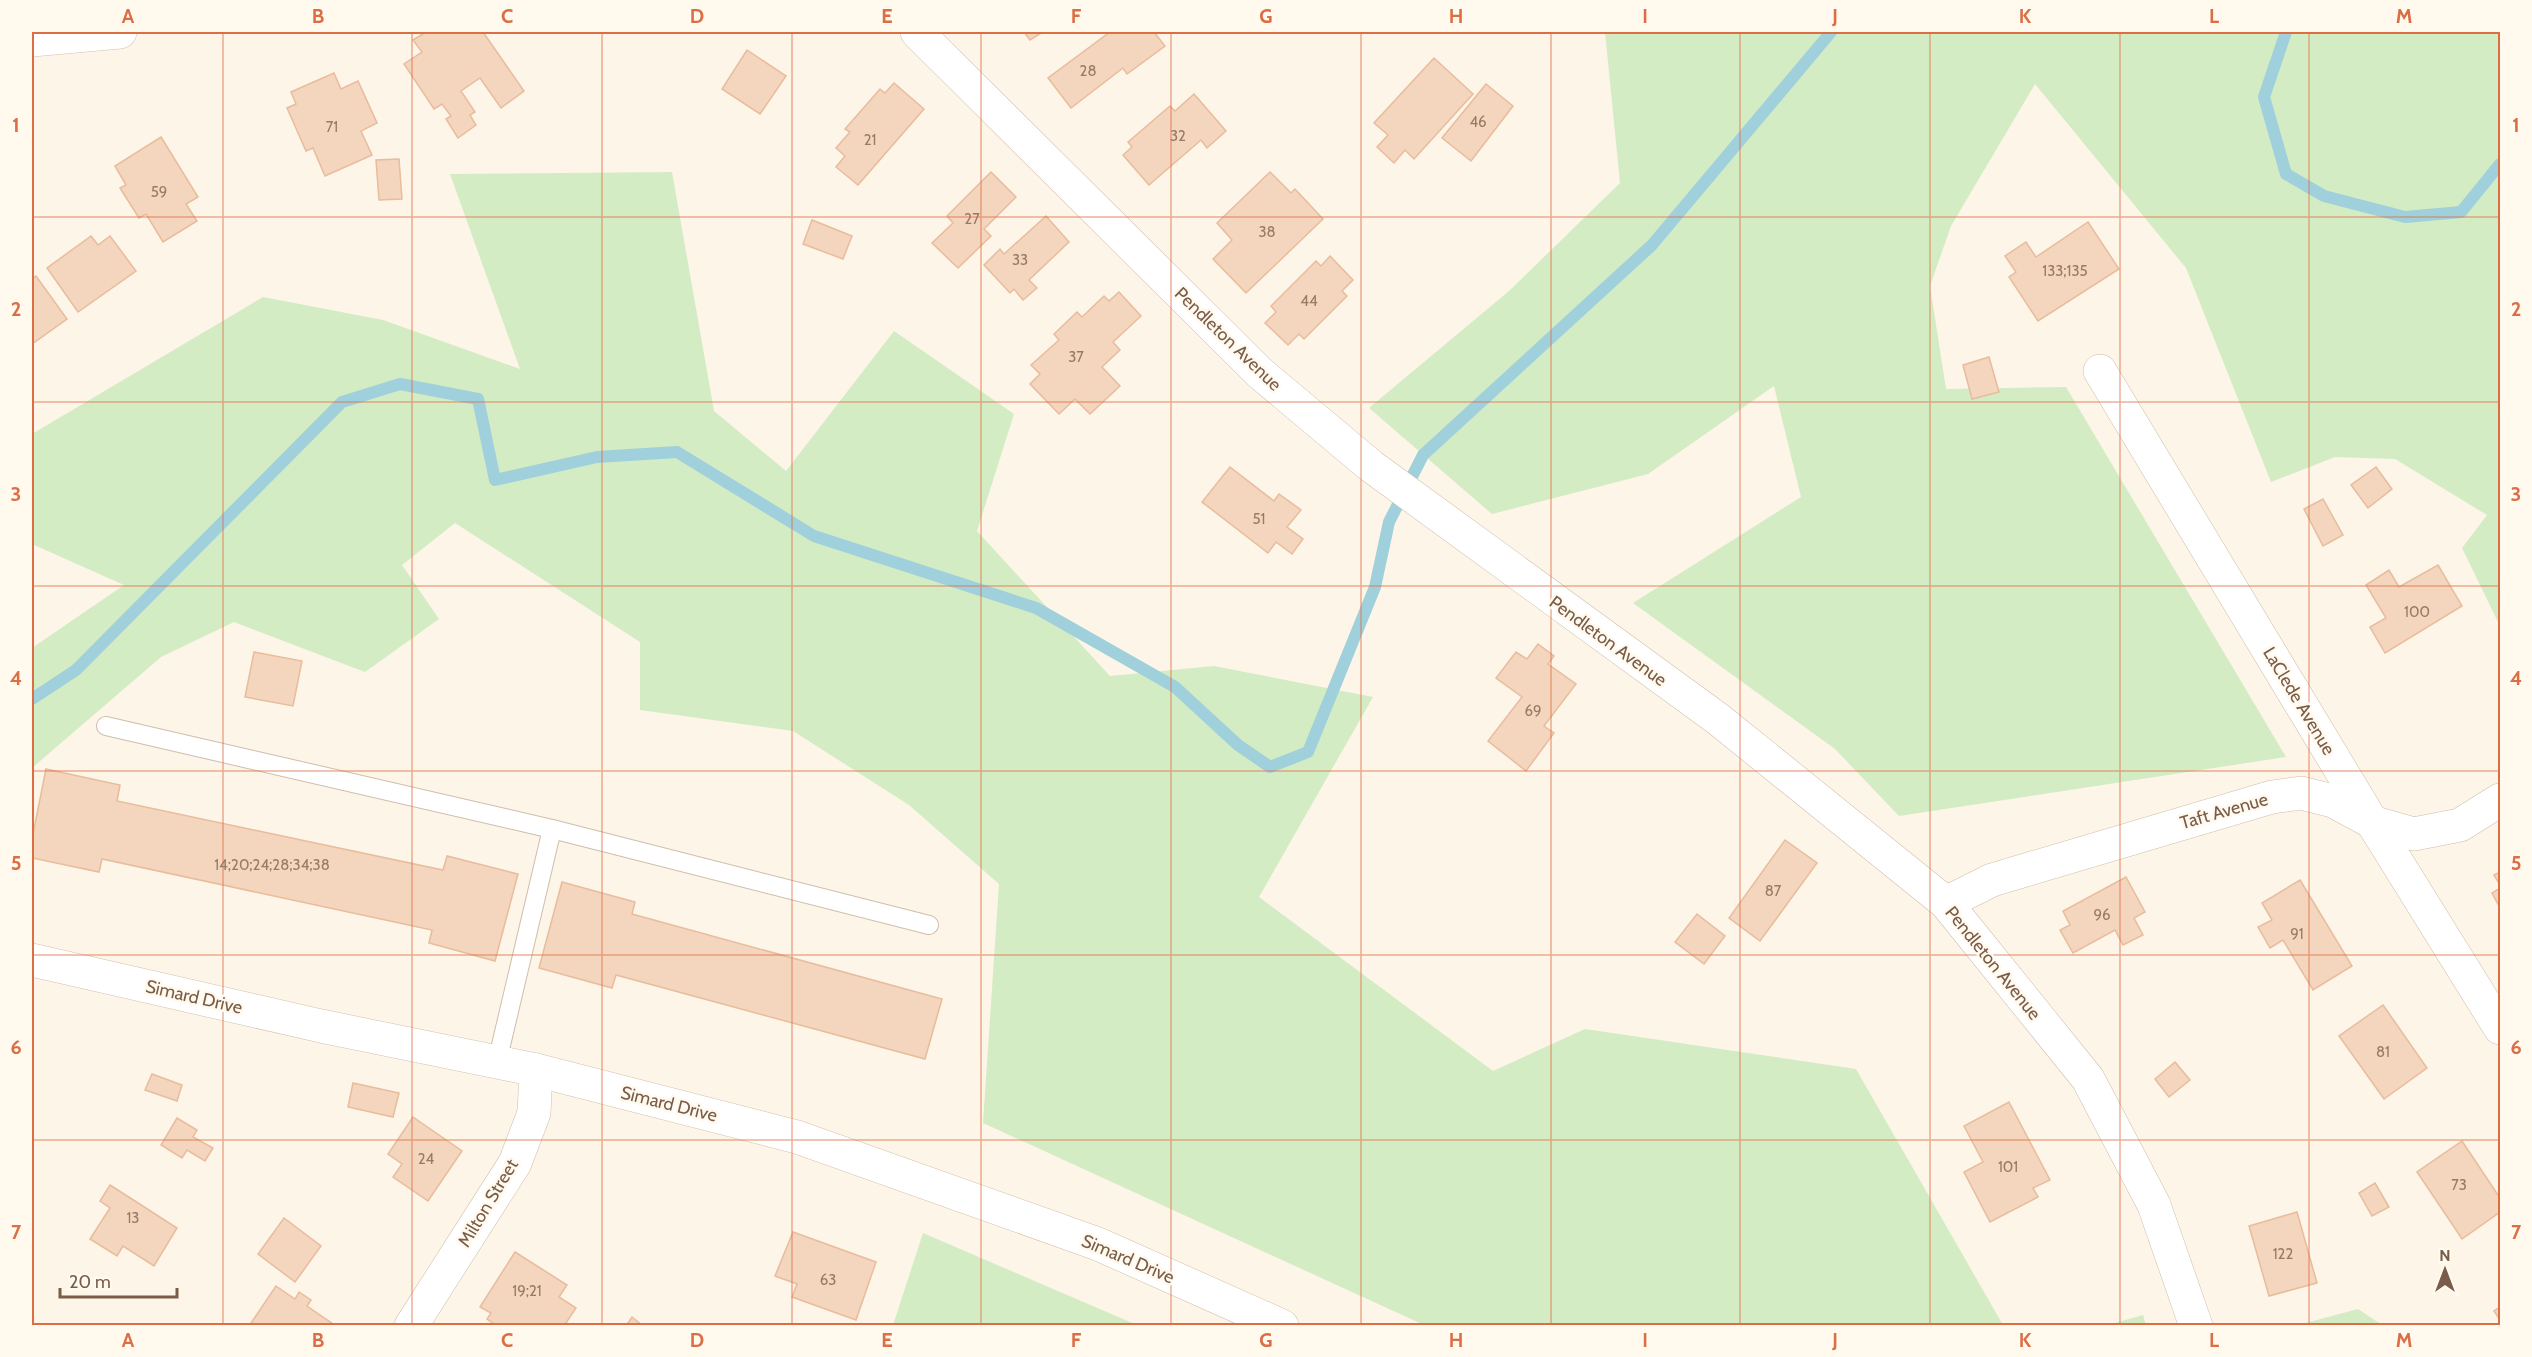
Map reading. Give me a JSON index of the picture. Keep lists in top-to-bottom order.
{
  "streets": {
    "street": [
      "Pendleton Avenue",
      "LaClede Avenue",
      "Taft Avenue",
      "Simard Drive",
      "Milton Street"
    ]
  },
  "crossings": [
    ["Pendleton Avenue", "Taft Avenue"],
    ["LaClede Avenue", "Taft Avenue"],
    ["Simard Drive", "Milton Street"]
  ],
  "house_numbers": [
    "28",
    "46",
    "71",
    "32",
    "21",
    "59",
    "27",
    "38",
    "33",
    "133;135",
    "44",
    "37",
    "51",
    "100",
    "69",
    "14;20;24;28;34;38",
    "87",
    "96",
    "91",
    "81",
    "24",
    "101",
    "73",
    "13",
    "122",
    "63",
    "19;21"
  ],
  "scale_bar": "20 m",
  "north": "top",
  "grid": {
    "columns": [
      "A",
      "B",
      "C",
      "D",
      "E",
      "F",
      "G",
      "H",
      "I",
      "J",
      "K",
      "L",
      "M"
    ],
    "rows": [
      "1",
      "2",
      "3",
      "4",
      "5",
      "6",
      "7"
    ]
  }
}
